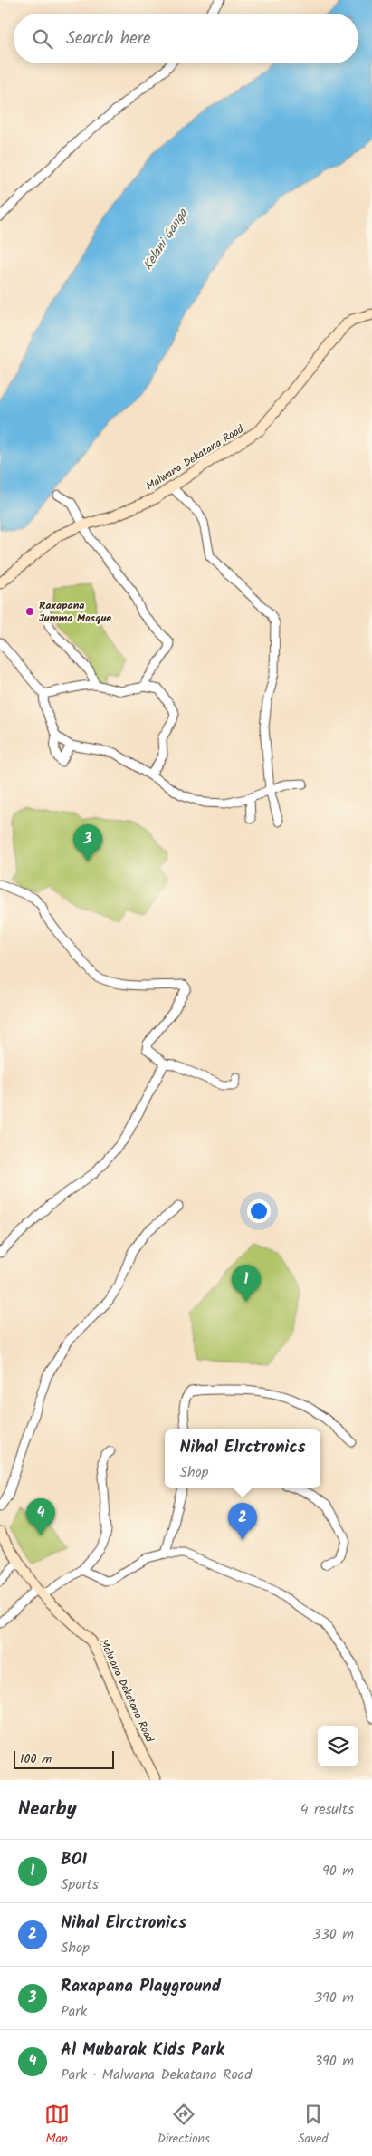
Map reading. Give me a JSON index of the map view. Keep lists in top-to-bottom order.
{
  "streets": {
    "main road": ["Malwana Dekatana Road"]
  },
  "water": ["Kelani Ganga"],
  "places": ["Raxapana Jumma Mosque"],
  "scale_bar": "100 m",
  "page": {
    "search": "Search here",
    "pins": [
      "3",
      "1",
      "4",
      "2"
    ],
    "popup": ["Nihal Elrctronics", "Shop"],
    "scale": "100 m",
    "heading": ["Nearby", "4 results"],
    "list": [
      {
        "mark": "1",
        "name": "BOI",
        "note": "Sports",
        "value": "90 m"
      },
      {
        "mark": "2",
        "name": "Nihal Elrctronics",
        "note": "Shop",
        "value": "330 m"
      },
      {
        "mark": "3",
        "name": "Raxapana Playground",
        "note": "Park",
        "value": "390 m"
      },
      {
        "mark": "4",
        "name": "Al Mubarak Kids Park",
        "note": "Park · Malwana Dekatana Road",
        "value": "390 m"
      }
    ],
    "nav": ["Map", "Directions", "Saved"]
  }
}
